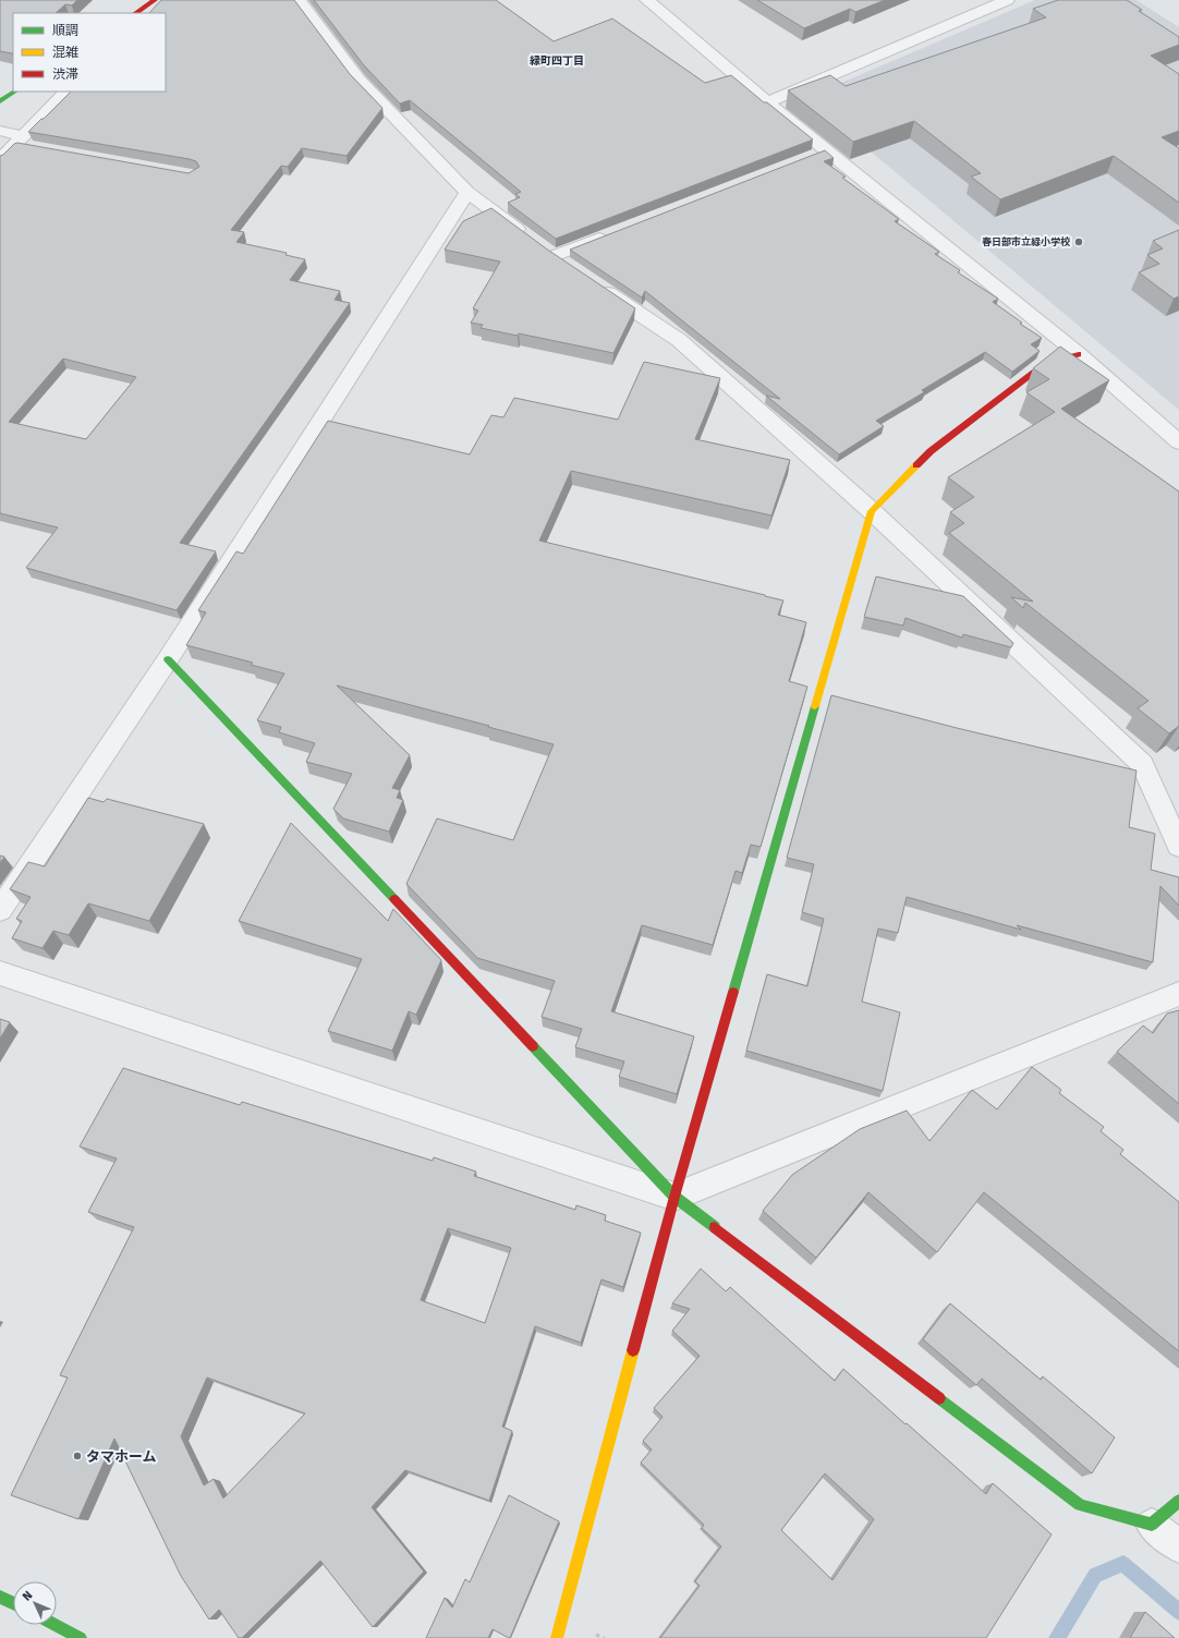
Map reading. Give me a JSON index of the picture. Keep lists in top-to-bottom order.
{
  "districts": ["緑町四丁目"],
  "places": ["春日部市立緑小学校", "タマホーム"],
  "legend": ["順調", "混雑", "渋滞"],
  "north": "top left"
}
